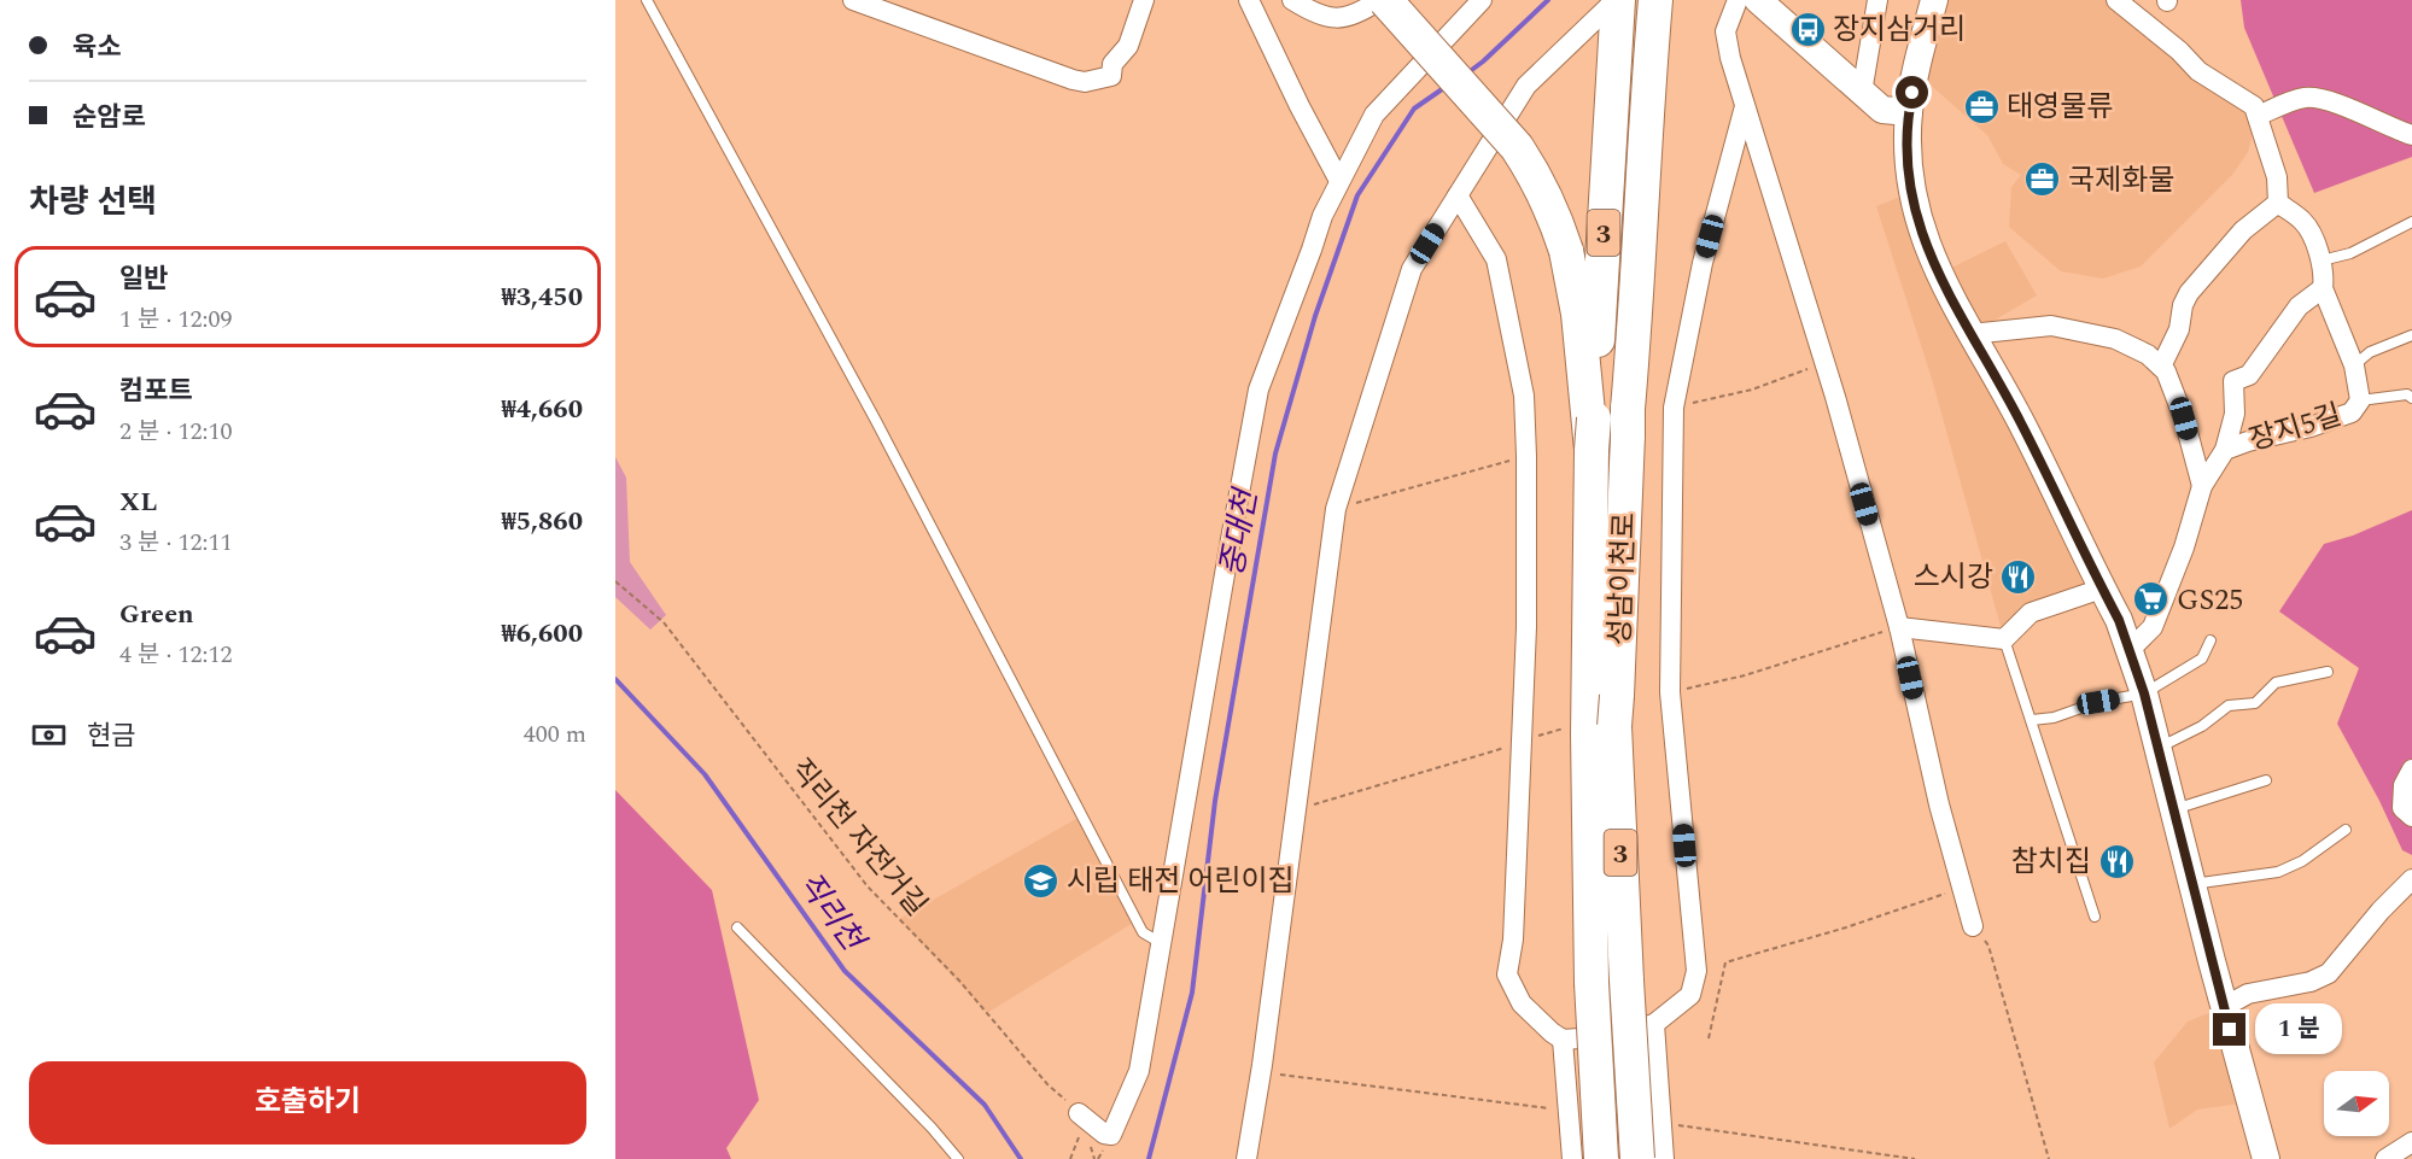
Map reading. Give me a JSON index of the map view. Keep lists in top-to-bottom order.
{
  "streets": {
    "highway": ["3", "성남이천로"],
    "street": ["장지5길"],
    "path": ["직리천 자전거길"]
  },
  "water": ["중대천", "직리천"],
  "places": {
    "bus stop": ["장지삼거리"],
    "office": ["태영물류", "국제화물"],
    "restaurant": ["스시강", "참치집"],
    "supermarket": ["GS25"],
    "school or university": ["시립 태전 어린이집"]
  },
  "north": "right",
  "page": {
    "banner": ["육소", "순암로"],
    "heading": "차량 선택",
    "list": [
      {
        "name": "일반",
        "note": "1 분 · 12:09",
        "value": "₩3,450"
      },
      {
        "name": "컴포트",
        "note": "2 분 · 12:10",
        "value": "₩4,660"
      },
      {
        "name": "XL",
        "note": "3 분 · 12:11",
        "value": "₩5,860"
      },
      {
        "name": "Green",
        "note": "4 분 · 12:12",
        "value": "₩6,600"
      }
    ],
    "pay": ["현금", "400 m"],
    "bubble": "1 분",
    "buttons": "호출하기"
  }
}
